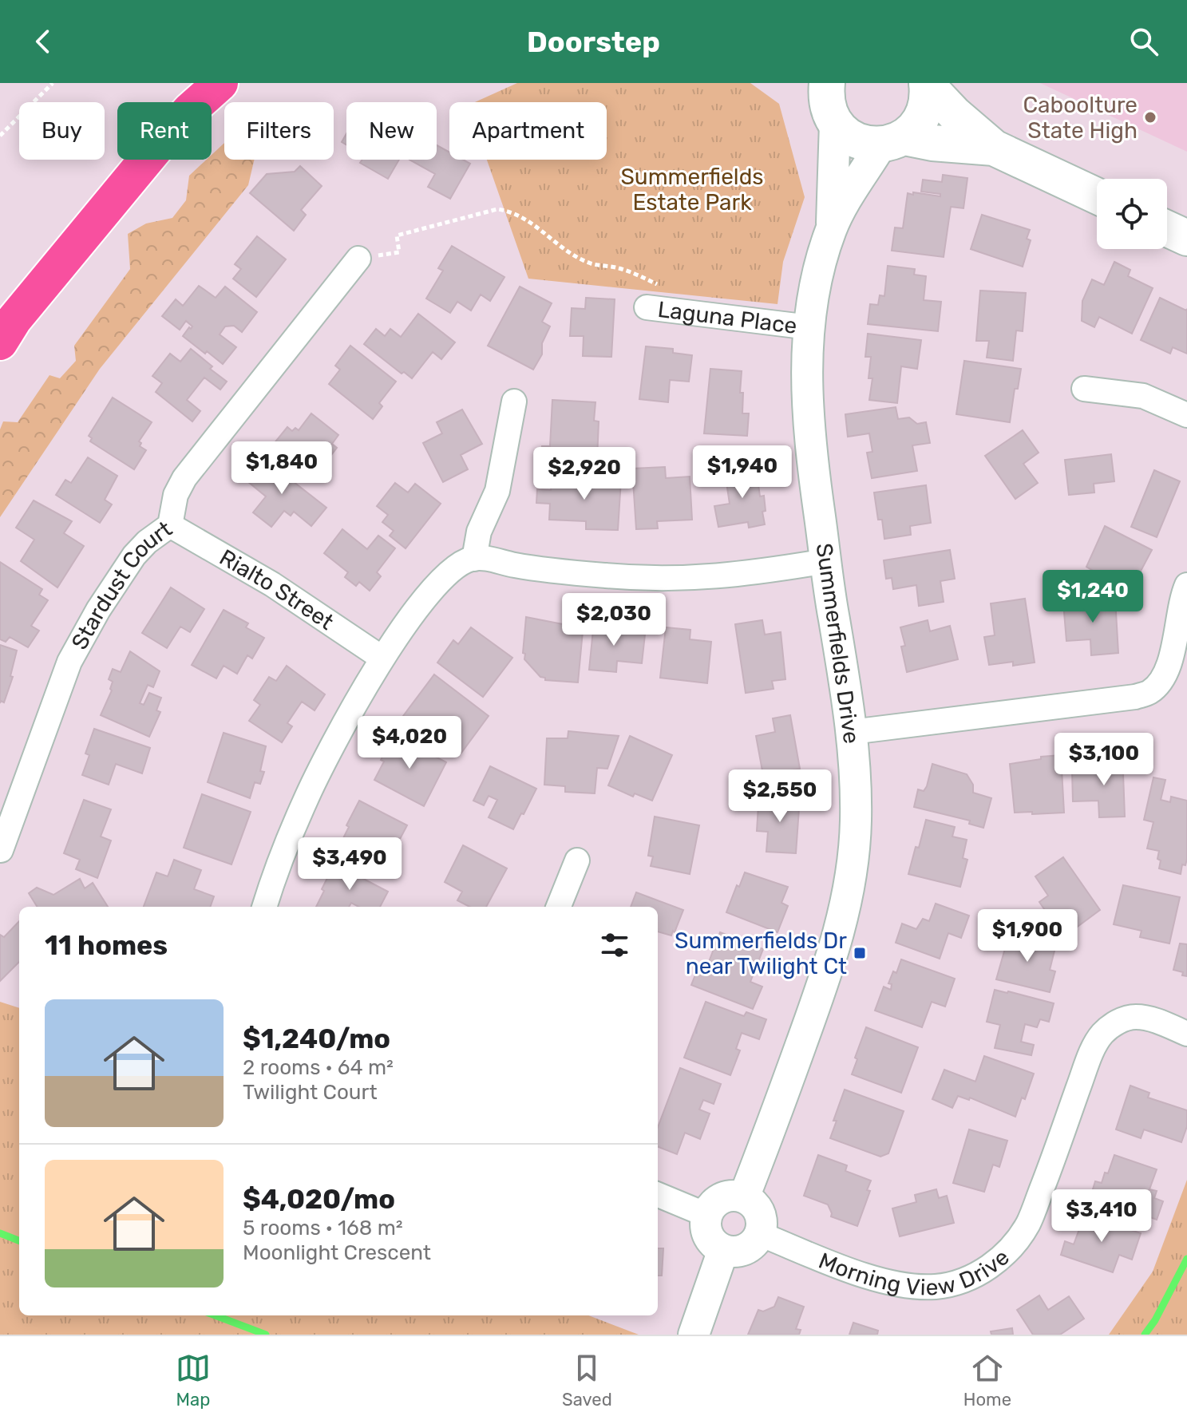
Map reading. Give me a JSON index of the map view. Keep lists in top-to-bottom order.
{
  "streets": {
    "street": [
      "Laguna Place",
      "Stardust Court",
      "Rialto Street",
      "Summerfields Drive",
      "Morning View Drive"
    ]
  },
  "crossings": [
    ["Laguna Place", "Summerfields Drive"],
    ["Stardust Court", "Rialto Street"],
    ["Summerfields Drive", "Morning View Drive"]
  ],
  "parks": ["Summerfields Estate Park"],
  "places": {
    "other": ["Caboolture State High"],
    "transit": ["Summerfields Dr near Twilight Ct"]
  },
  "page": {
    "header": "Doorstep",
    "chip": [
      "Buy",
      "Rent",
      "Filters",
      "New",
      "Apartment"
    ],
    "price": [
      "$1,840",
      "$1,940",
      "$2,920",
      "$1,240",
      "$2,030",
      "$4,020",
      "$3,100",
      "$2,550",
      "$3,490",
      "$1,900",
      "$3,410"
    ],
    "heading": "11 homes",
    "list": [
      {
        "name": "$1,240/mo",
        "note": "2 rooms · 64 m² · Twilight Court"
      },
      {
        "name": "$4,020/mo",
        "note": "5 rooms · 168 m² · Moonlight Crescent"
      }
    ],
    "tabs": ["Map", "Saved", "Home"]
  }
}
